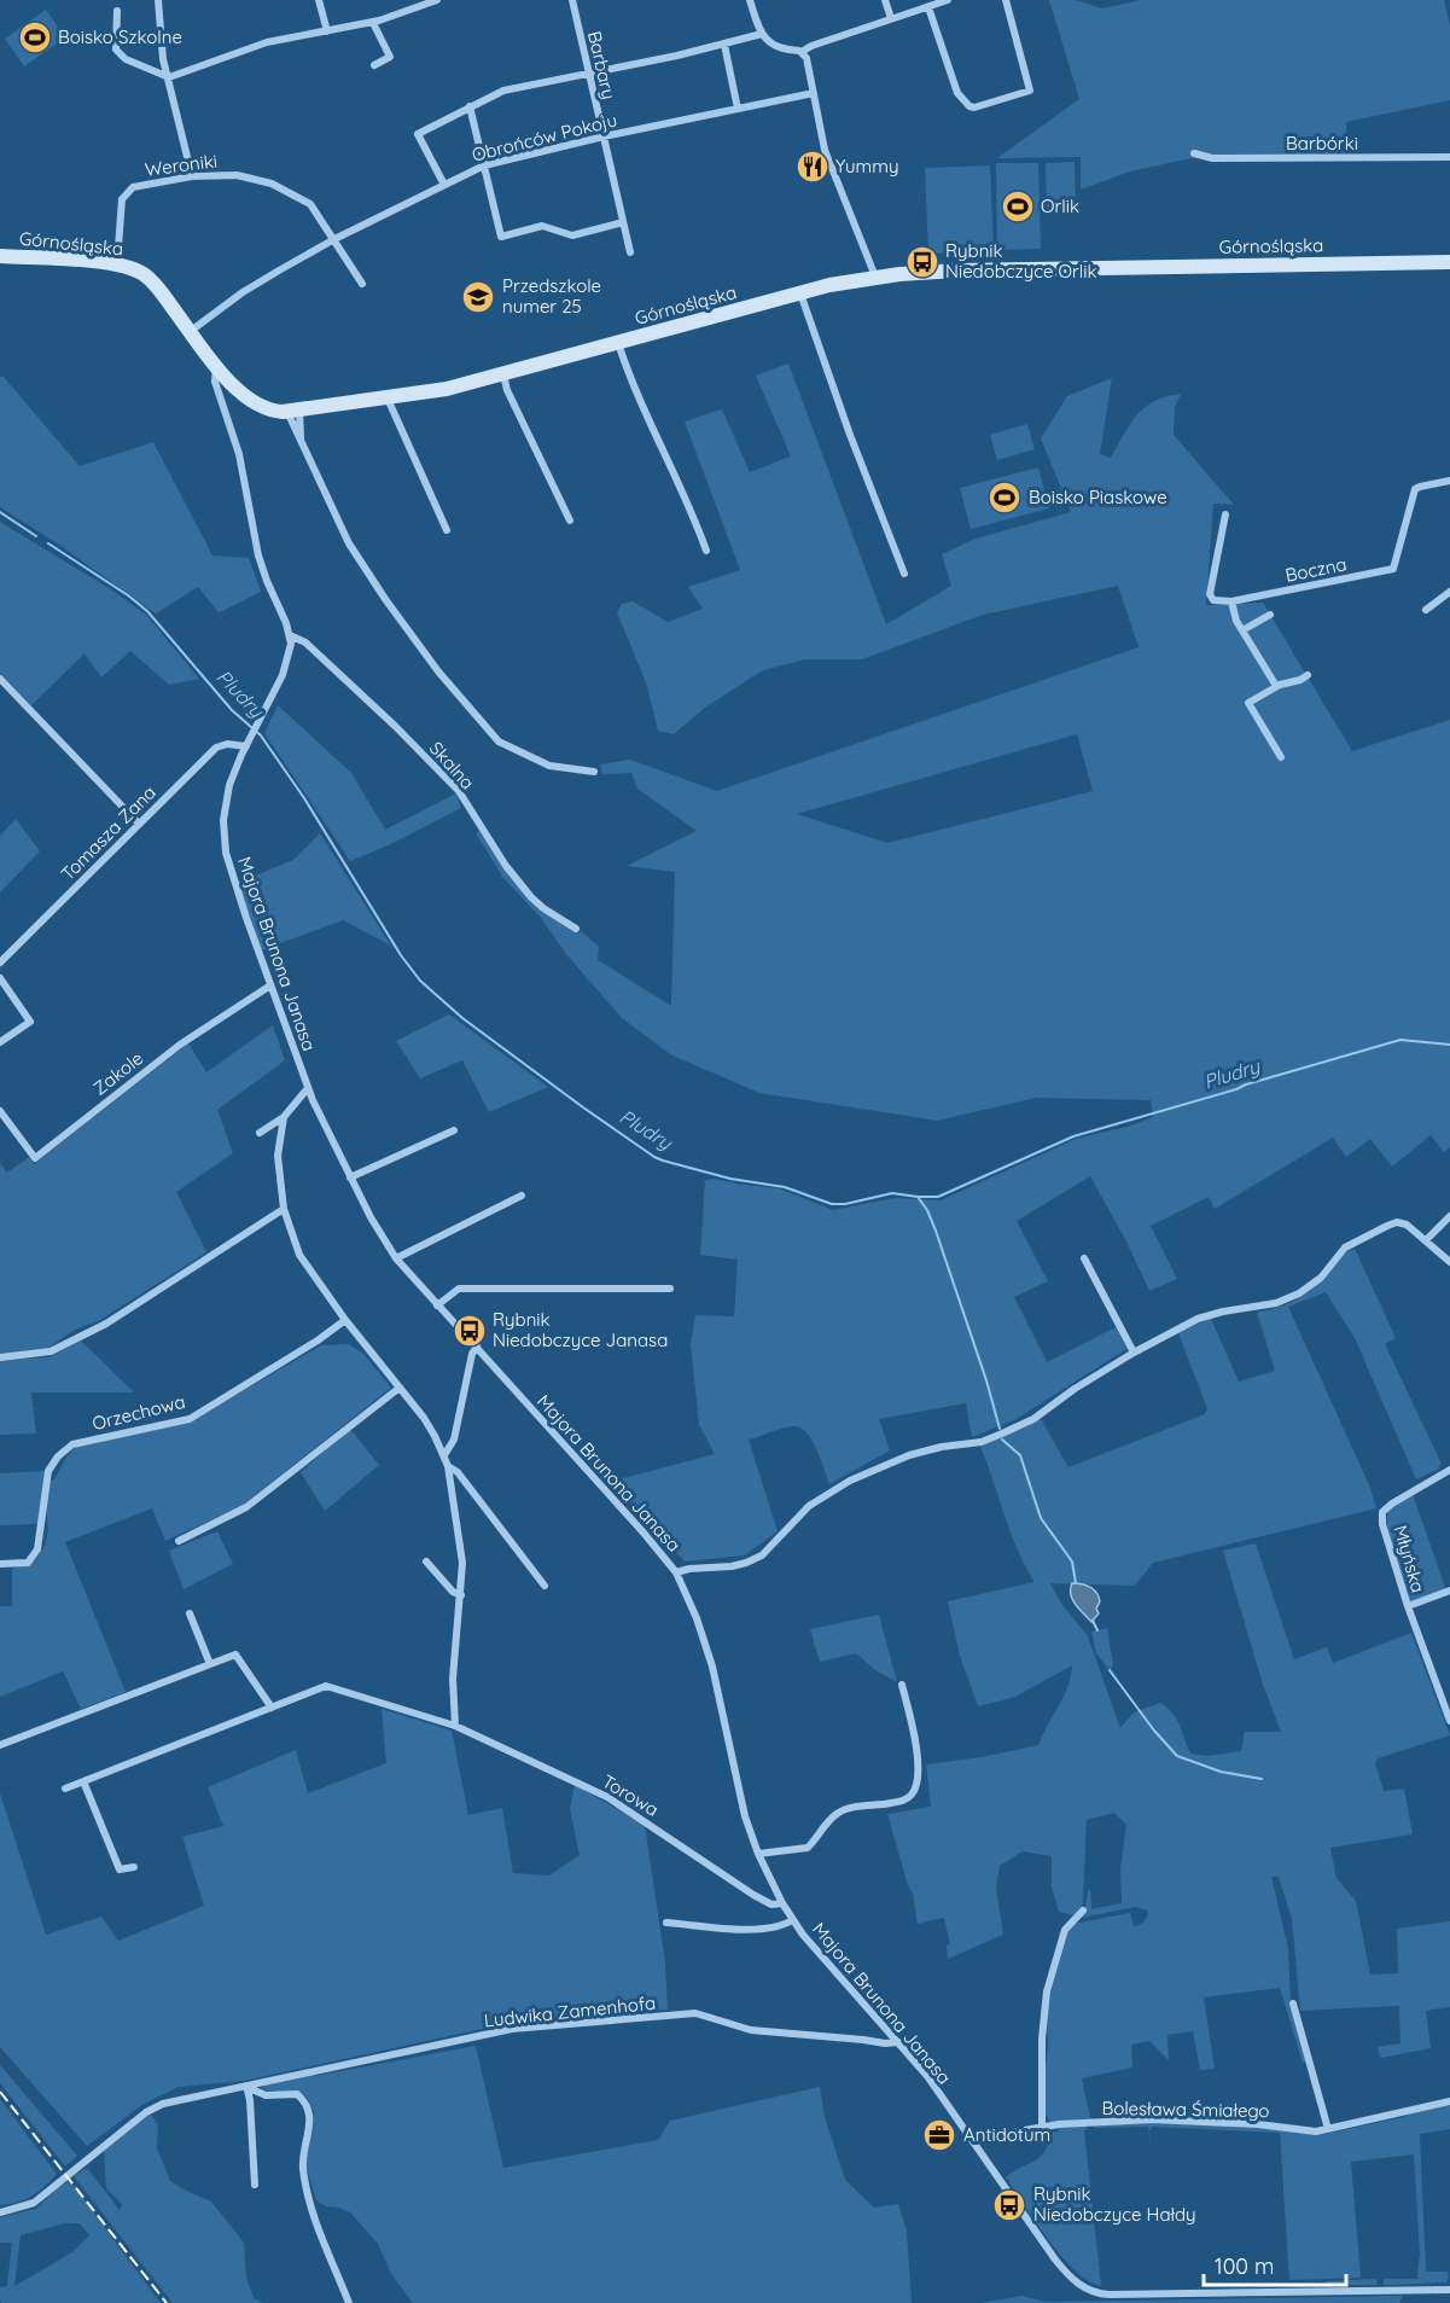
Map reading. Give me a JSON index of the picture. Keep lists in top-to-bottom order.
{
  "streets": {
    "street": [
      "Barbary",
      "Obrońców Pokoju",
      "Barbórki",
      "Weroniki",
      "Górnośląska",
      "Boczna",
      "Skalna",
      "Tomasza Zana",
      "Majora Brunona Janasa",
      "Zakole",
      "Orzechowa",
      "Młyńska",
      "Torowa",
      "Ludwika Zamenhofa",
      "Bolesława Śmiałego"
    ]
  },
  "crossings": [
    ["Barbary", "Obrońców Pokoju"],
    ["Obrońców Pokoju", "Weroniki"],
    ["Obrońców Pokoju", "Górnośląska"],
    ["Weroniki", "Górnośląska"],
    ["Skalna", "Majora Brunona Janasa"],
    ["Tomasza Zana", "Majora Brunona Janasa"],
    ["Majora Brunona Janasa", "Zakole"],
    ["Majora Brunona Janasa", "Torowa"],
    ["Majora Brunona Janasa", "Ludwika Zamenhofa"],
    ["Majora Brunona Janasa", "Bolesława Śmiałego"]
  ],
  "water": ["Pludry"],
  "places": {
    "sports": ["Boisko Szkolne", "Orlik", "Boisko Piaskowe"],
    "restaurant": ["Yummy"],
    "bus stop": ["Rybnik Niedobczyce Orlik", "Rybnik Niedobczyce Janasa", "Rybnik Niedobczyce Hałdy"],
    "school or university": ["Przedszkole numer 25"],
    "office": ["Antidotum"]
  },
  "scale_bar": "100 m"
}
